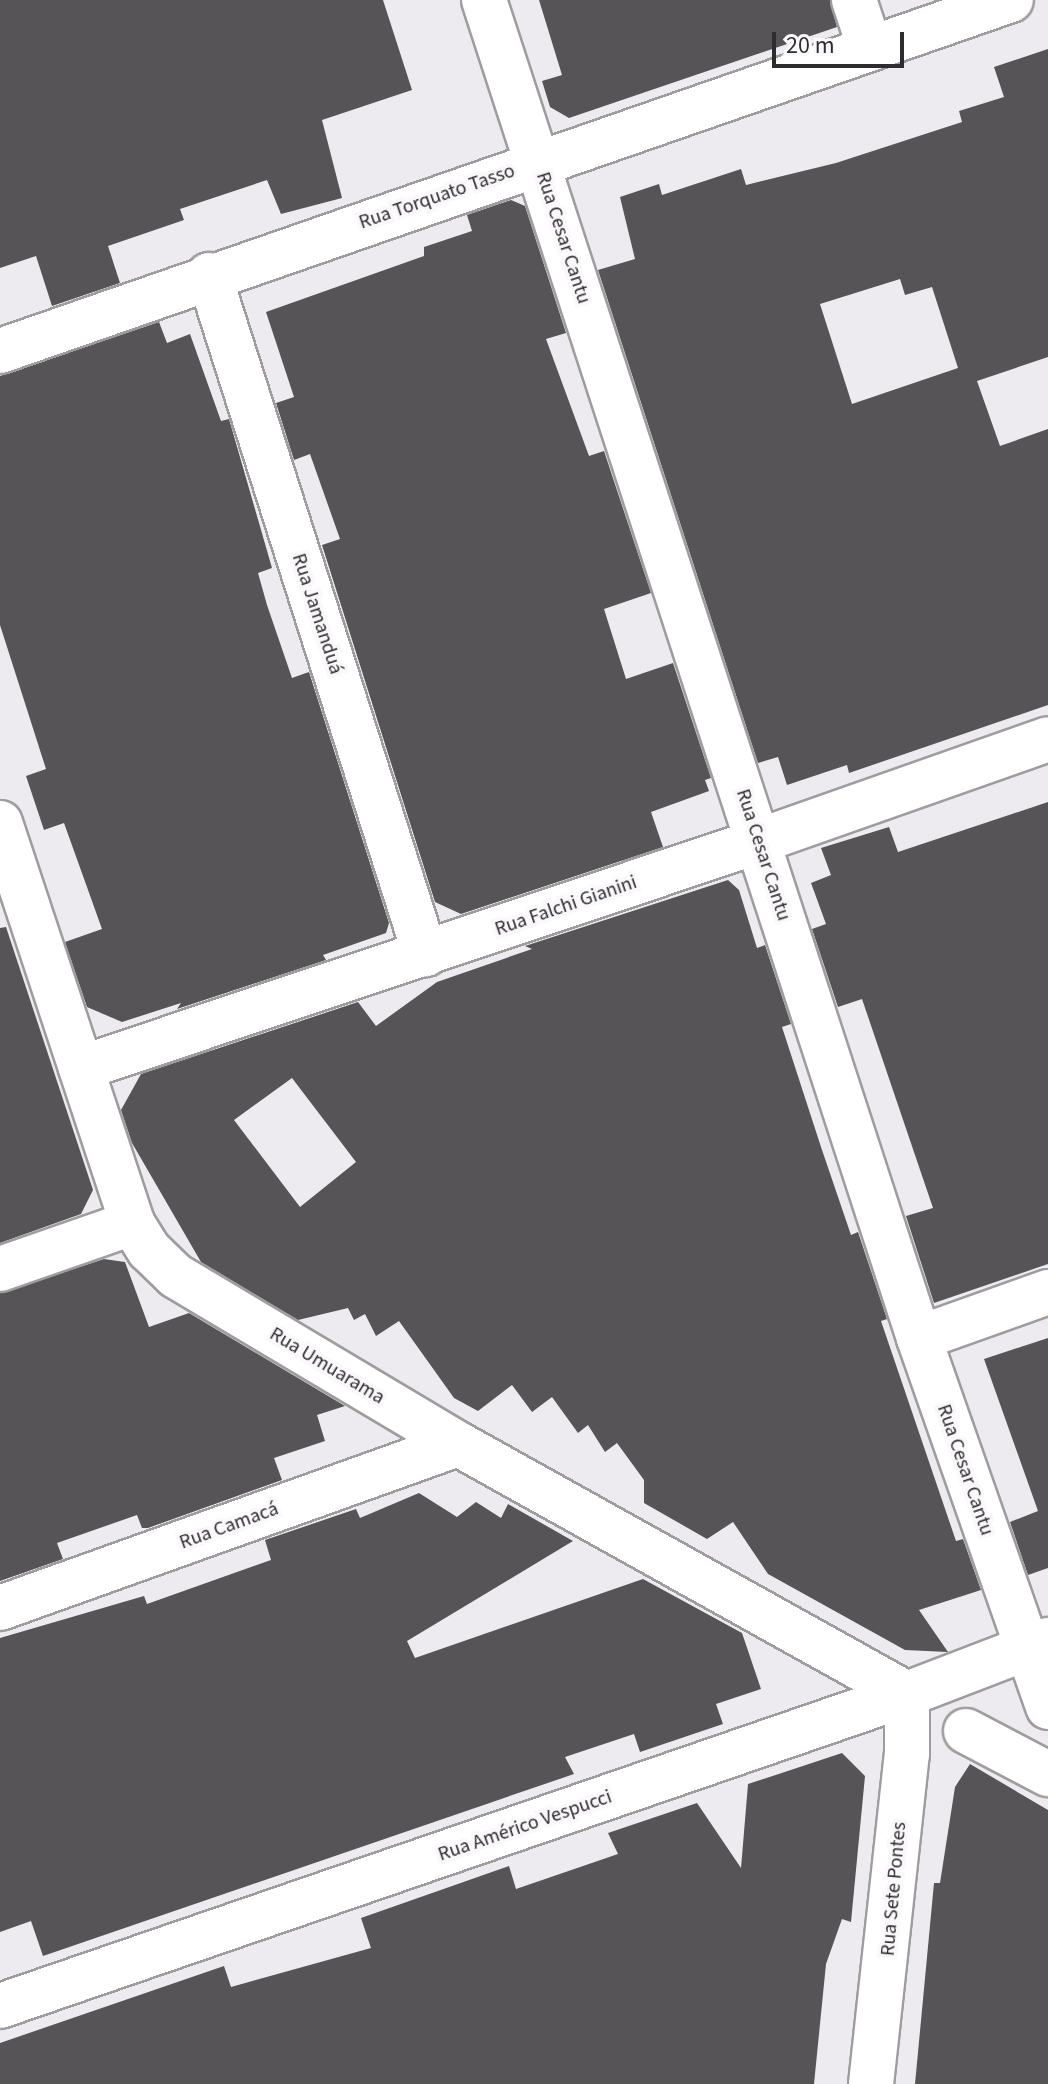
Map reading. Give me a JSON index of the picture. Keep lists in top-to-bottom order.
{
  "streets": {
    "street": [
      "Rua Torquato Tasso",
      "Rua Cesar Cantu",
      "Rua Jamanduá",
      "Rua Falchi Gianini",
      "Rua Umuarama",
      "Rua Camacá",
      "Rua Américo Vespucci",
      "Rua Sete Pontes"
    ]
  },
  "crossings": [
    ["Rua Torquato Tasso", "Rua Cesar Cantu"],
    ["Rua Torquato Tasso", "Rua Jamanduá"],
    ["Rua Cesar Cantu", "Rua Falchi Gianini"],
    ["Rua Cesar Cantu", "Rua Américo Vespucci"],
    ["Rua Jamanduá", "Rua Falchi Gianini"],
    ["Rua Falchi Gianini", "Rua Umuarama"],
    ["Rua Umuarama", "Rua Camacá"],
    ["Rua Umuarama", "Rua Américo Vespucci"],
    ["Rua Umuarama", "Rua Sete Pontes"],
    ["Rua Américo Vespucci", "Rua Sete Pontes"]
  ],
  "scale_bar": "20 m"
}
